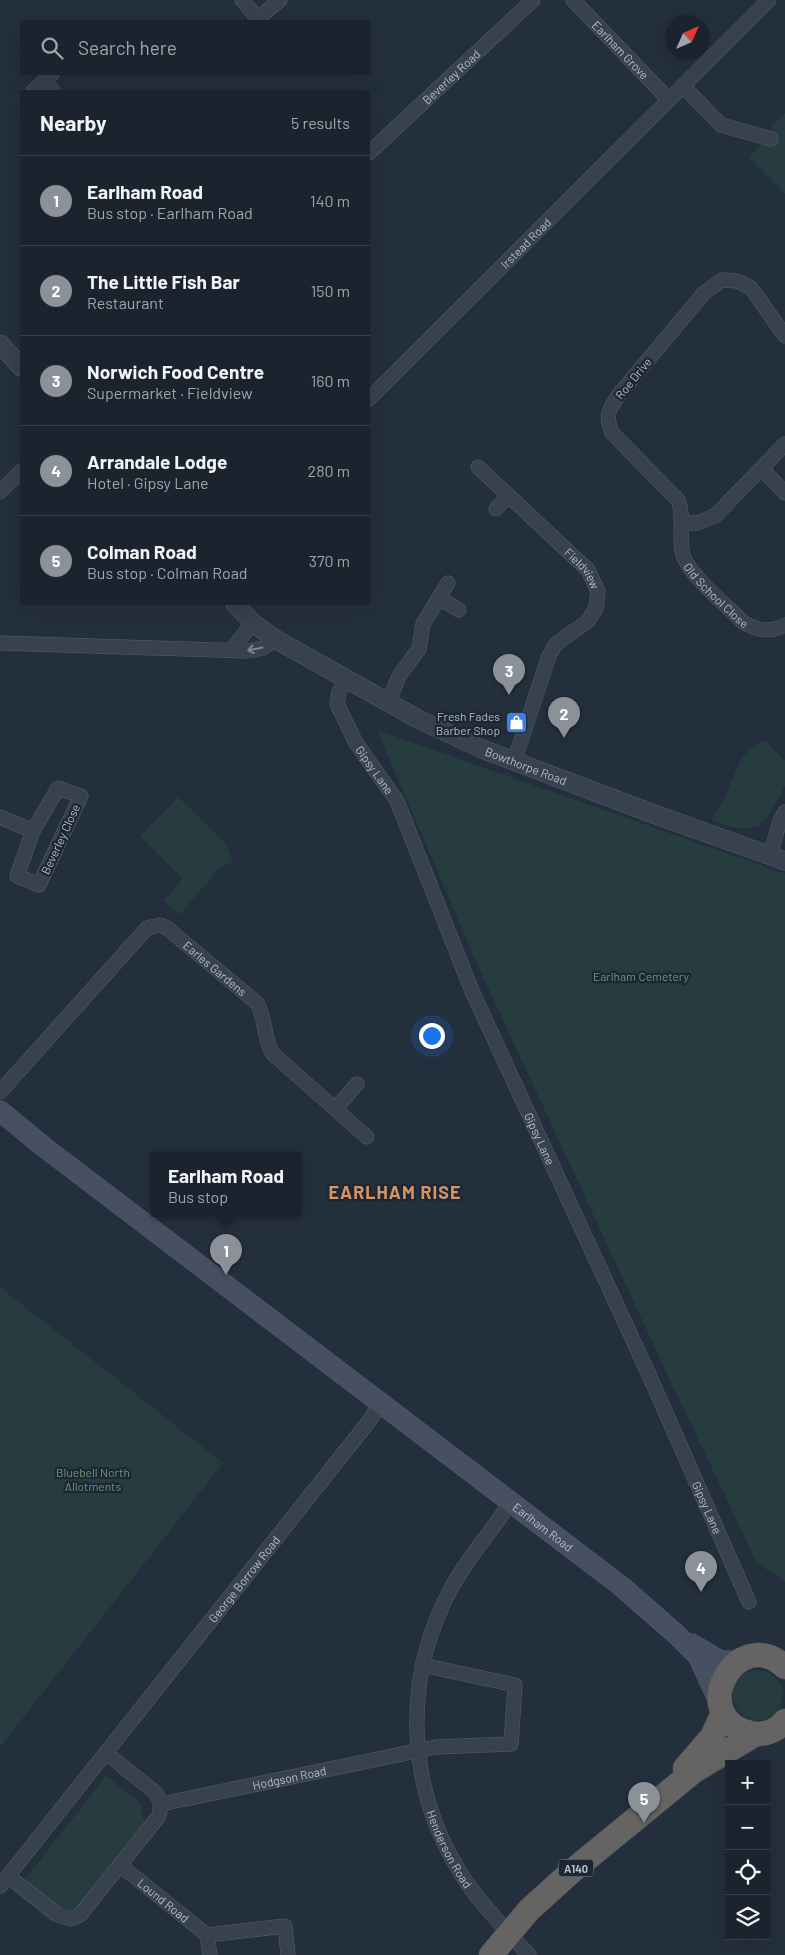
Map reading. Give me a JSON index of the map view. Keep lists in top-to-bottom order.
{
  "streets": {
    "highway": ["A140"],
    "main road": ["Earlham Road"],
    "street": [
      "Earlham Grove",
      "Beverley Road",
      "Irstead Road",
      "Roe Drive",
      "Fieldview",
      "Old School Close",
      "Bowthorpe Road",
      "Gipsy Lane",
      "Beverley Close",
      "Earles Gardens",
      "George Borrow Road",
      "Hodgson Road",
      "Henderson Road",
      "Lound Road"
    ]
  },
  "crossings": [
    ["Earlham Grove", "Irstead Road"],
    ["Roe Drive", "Old School Close"],
    ["Fieldview", "Bowthorpe Road"],
    ["Bowthorpe Road", "Gipsy Lane"],
    ["Earlham Road", "George Borrow Road"],
    ["Earlham Road", "Henderson Road"],
    ["Earlham Road", "A140"],
    ["George Borrow Road", "Hodgson Road"],
    ["George Borrow Road", "Lound Road"],
    ["Hodgson Road", "Henderson Road"],
    ["Henderson Road", "A140"]
  ],
  "districts": ["EARLHAM RISE"],
  "parks": ["Earlham Cemetery", "Bluebell North Allotments"],
  "places": {
    "shop": ["Fresh Fades Barber Shop"]
  },
  "north": "top right",
  "page": {
    "search": "Search here",
    "heading": ["Nearby", "5 results"],
    "list": [
      {
        "mark": "1",
        "name": "Earlham Road",
        "note": "Bus stop · Earlham Road",
        "value": "140 m"
      },
      {
        "mark": "2",
        "name": "The Little Fish Bar",
        "note": "Restaurant",
        "value": "150 m"
      },
      {
        "mark": "3",
        "name": "Norwich Food Centre",
        "note": "Supermarket · Fieldview",
        "value": "160 m"
      },
      {
        "mark": "4",
        "name": "Arrandale Lodge",
        "note": "Hotel · Gipsy Lane",
        "value": "280 m"
      },
      {
        "mark": "5",
        "name": "Colman Road",
        "note": "Bus stop · Colman Road",
        "value": "370 m"
      }
    ],
    "pins": [
      "3",
      "2",
      "1",
      "4",
      "5"
    ],
    "popup": ["Earlham Road", "Bus stop"],
    "map_buttons": ["+", "−"]
  }
}
